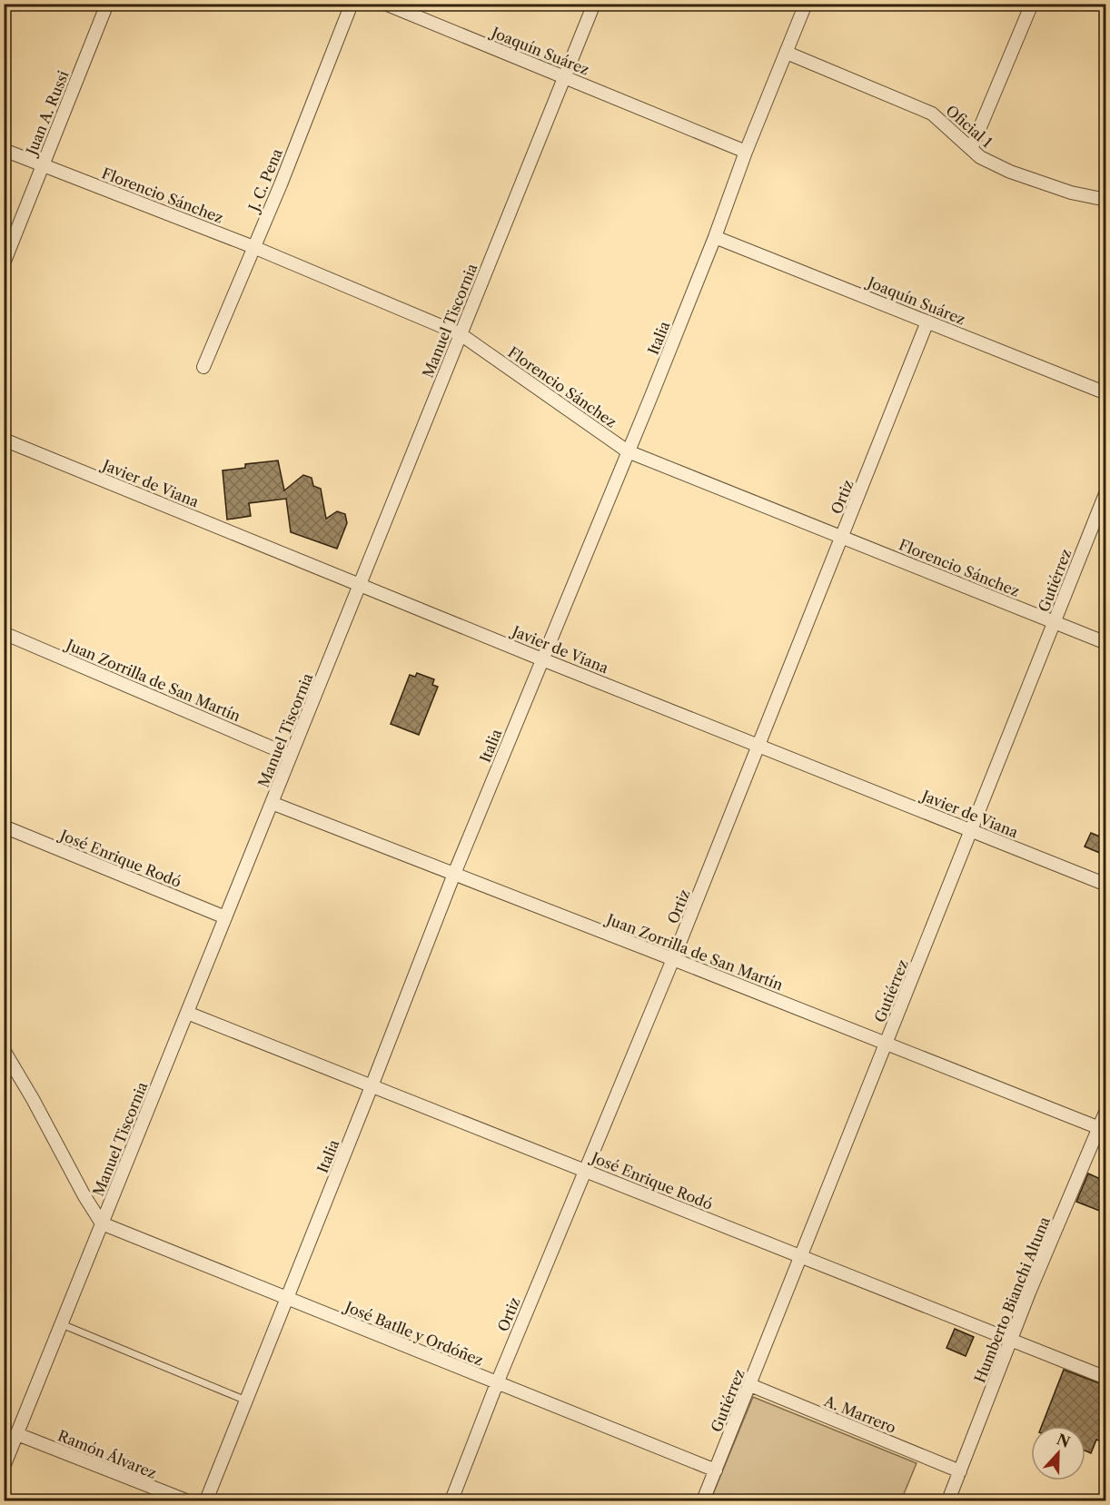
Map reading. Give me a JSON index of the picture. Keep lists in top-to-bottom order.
{
  "streets": {
    "street": [
      "Joaquín Suárez",
      "Juan A. Russi",
      "Oficial 1",
      "J. C. Pena",
      "Florencio Sánchez",
      "Manuel Tiscornia",
      "Italia",
      "Javier de Viana",
      "Ortiz",
      "Gutiérrez",
      "Juan Zorrilla de San Martín",
      "José Enrique Rodó",
      "Humberto Bianchi Altuna",
      "José Batlle y Ordóñez",
      "A. Marrero",
      "Ramón Álvarez"
    ]
  },
  "crossings": [
    ["Joaquín Suárez", "Manuel Tiscornia"],
    ["Joaquín Suárez", "Italia"],
    ["Joaquín Suárez", "Ortiz"],
    ["Juan A. Russi", "Florencio Sánchez"],
    ["Oficial 1", "Italia"],
    ["J. C. Pena", "Florencio Sánchez"],
    ["Florencio Sánchez", "Manuel Tiscornia"],
    ["Florencio Sánchez", "Italia"],
    ["Florencio Sánchez", "Ortiz"],
    ["Florencio Sánchez", "Gutiérrez"],
    ["Manuel Tiscornia", "Javier de Viana"],
    ["Manuel Tiscornia", "Juan Zorrilla de San Martín"],
    ["Manuel Tiscornia", "José Enrique Rodó"],
    ["Manuel Tiscornia", "José Batlle y Ordóñez"],
    ["Manuel Tiscornia", "Ramón Álvarez"],
    ["Italia", "Javier de Viana"],
    ["Italia", "Juan Zorrilla de San Martín"],
    ["Italia", "José Enrique Rodó"],
    ["Italia", "José Batlle y Ordóñez"],
    ["Javier de Viana", "Ortiz"],
    ["Javier de Viana", "Gutiérrez"],
    ["Ortiz", "Juan Zorrilla de San Martín"],
    ["Ortiz", "José Enrique Rodó"],
    ["Ortiz", "José Batlle y Ordóñez"],
    ["Gutiérrez", "Juan Zorrilla de San Martín"],
    ["Gutiérrez", "José Enrique Rodó"],
    ["Gutiérrez", "José Batlle y Ordóñez"],
    ["Gutiérrez", "A. Marrero"],
    ["Juan Zorrilla de San Martín", "Humberto Bianchi Altuna"],
    ["José Enrique Rodó", "Humberto Bianchi Altuna"],
    ["Humberto Bianchi Altuna", "A. Marrero"]
  ],
  "north": "top"
}
